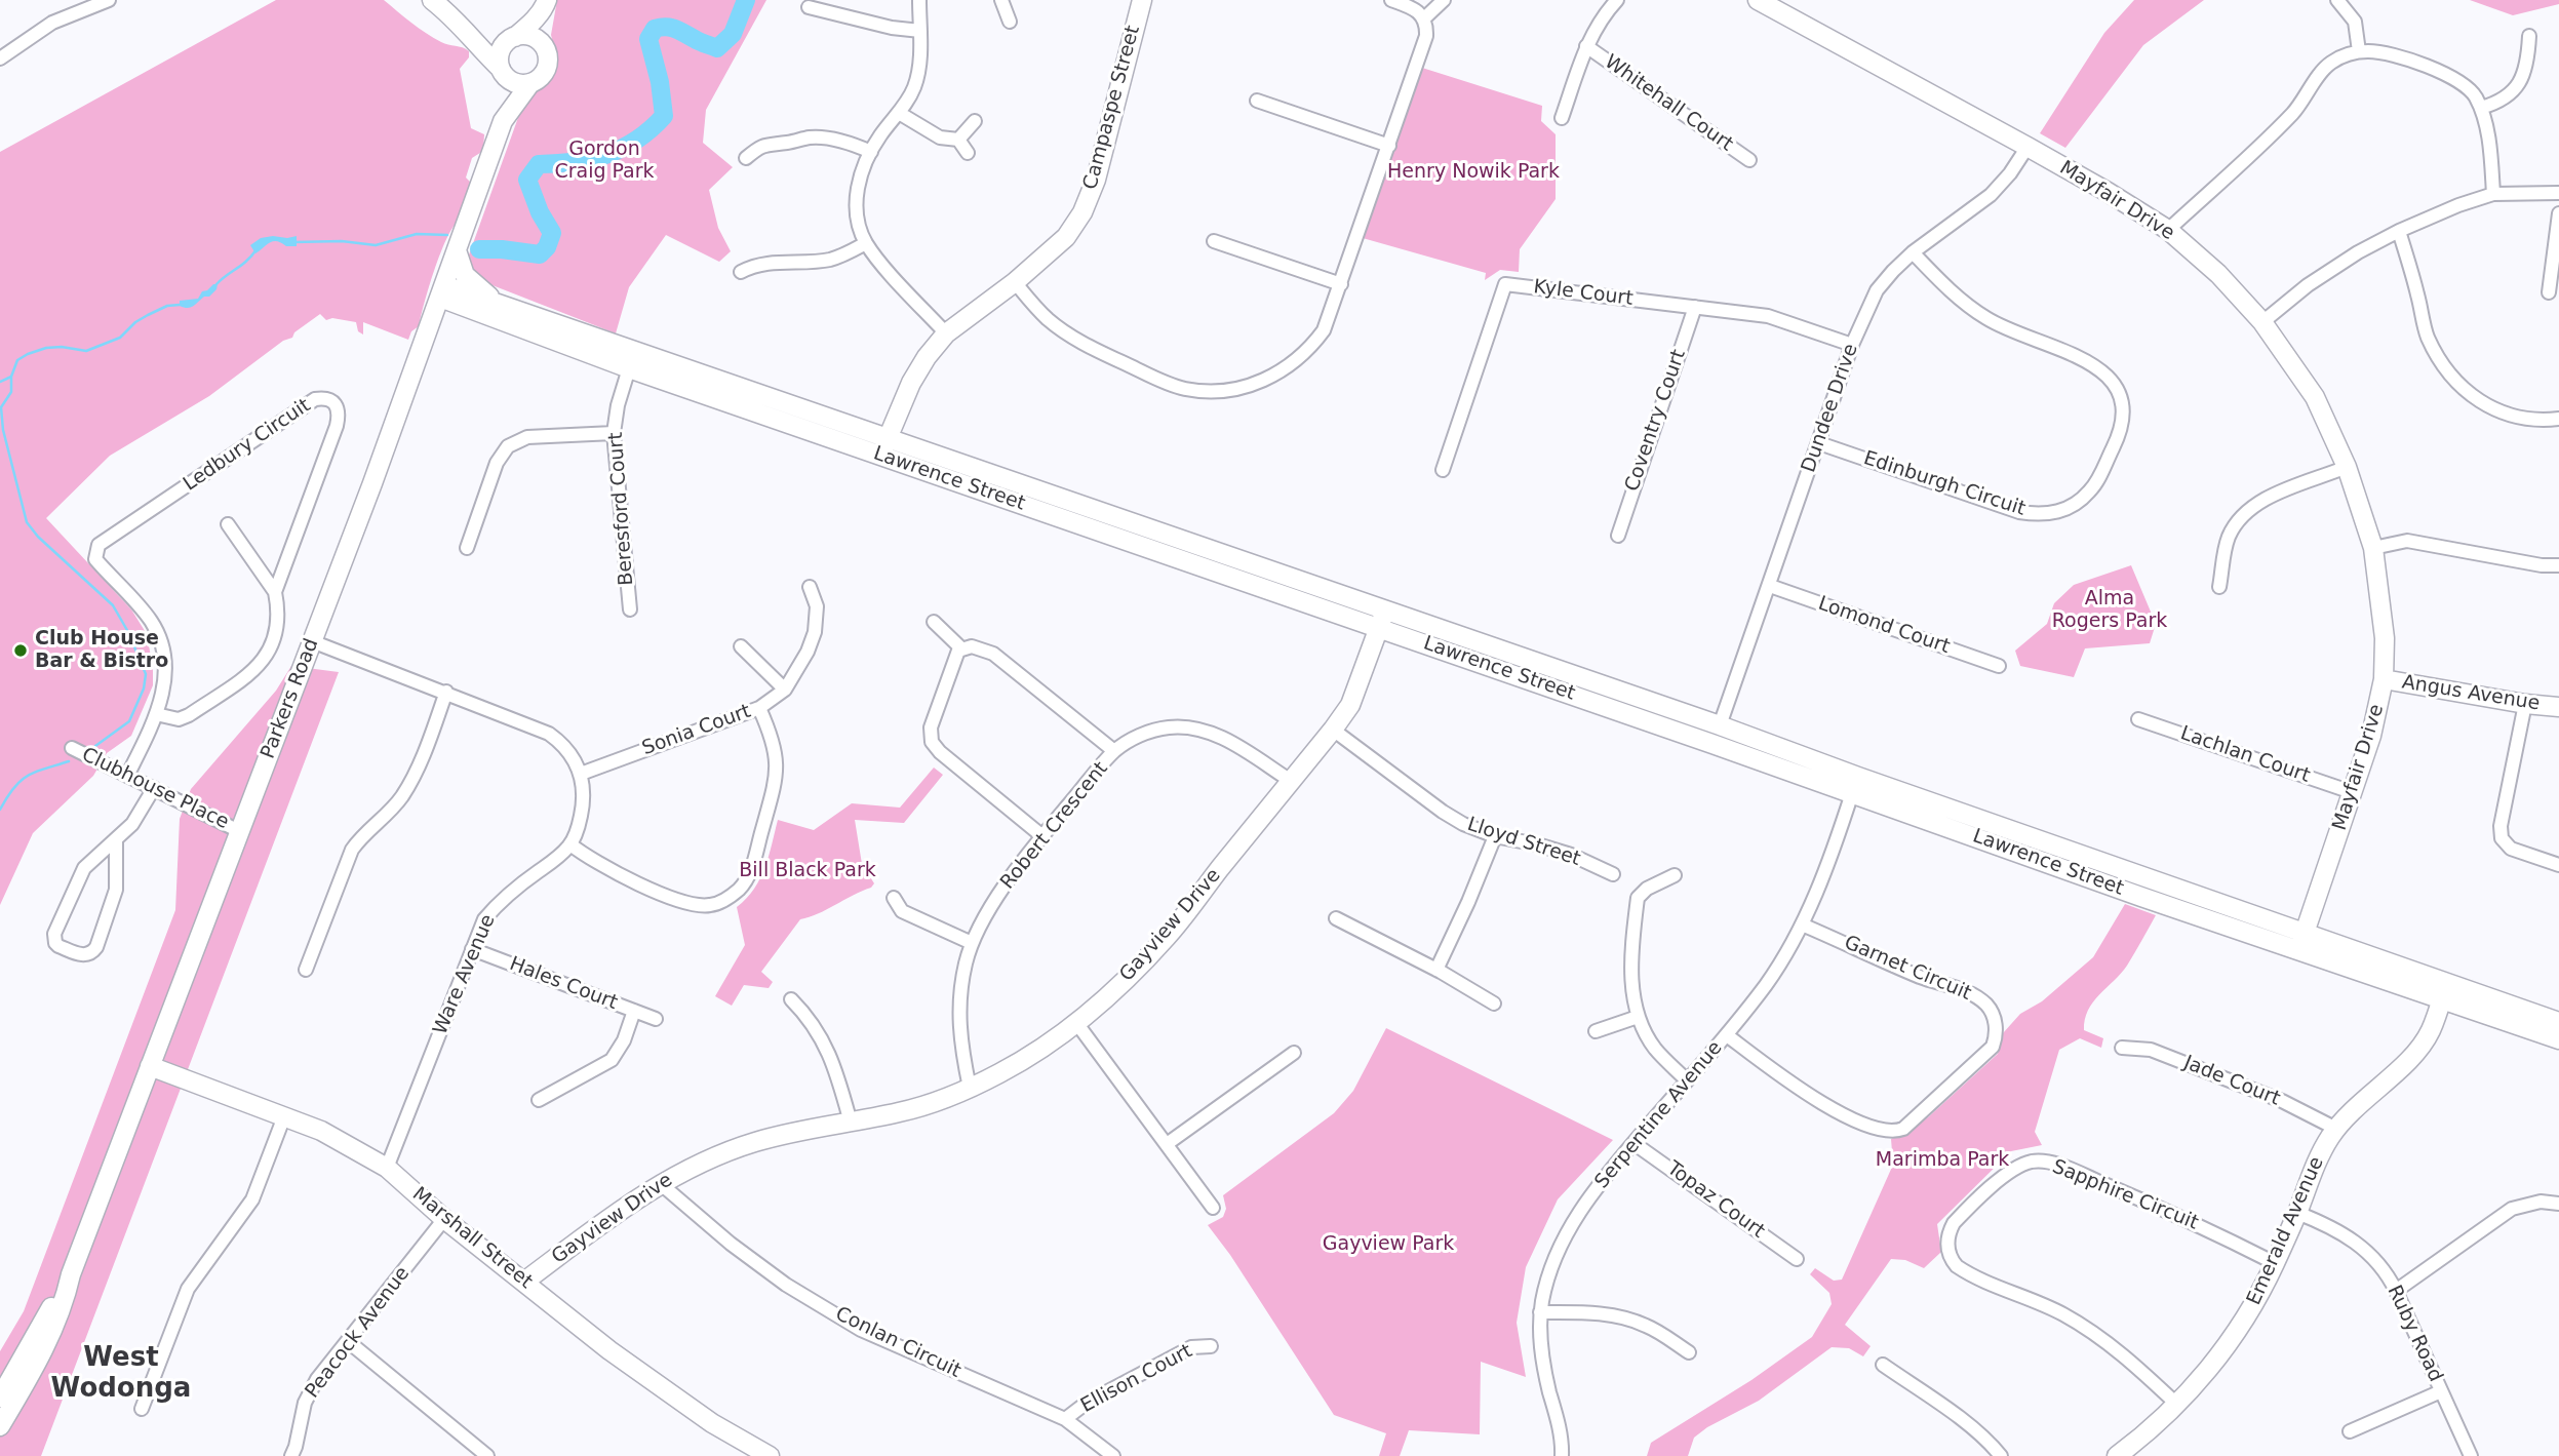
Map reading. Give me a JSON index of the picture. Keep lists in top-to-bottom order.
{
  "streets": {
    "main road": [
      "Campaspe Street",
      "Mayfair Drive",
      "Lawrence Street",
      "Angus Avenue",
      "Parkers Road",
      "Gayview Drive",
      "Emerald Avenue",
      "Marshall Street"
    ],
    "street": [
      "Whitehall Court",
      "Kyle Court",
      "Dundee Drive",
      "Coventry Court",
      "Ledbury Circuit",
      "Edinburgh Circuit",
      "Beresford Court",
      "Lomond Court",
      "Sonia Court",
      "Lachlan Court",
      "Clubhouse Place",
      "Robert Crescent",
      "Lloyd Street",
      "Garnet Circuit",
      "Ware Avenue",
      "Hales Court",
      "Jade Court",
      "Serpentine Avenue",
      "Sapphire Circuit",
      "Topaz Court",
      "Peacock Avenue",
      "Ruby Road",
      "Conlan Circuit",
      "Ellison Court"
    ]
  },
  "crossings": [
    ["Campaspe Street", "Lawrence Street"],
    ["Mayfair Drive", "Dundee Drive"],
    ["Mayfair Drive", "Lawrence Street"],
    ["Mayfair Drive", "Angus Avenue"],
    ["Mayfair Drive", "Lachlan Court"],
    ["Kyle Court", "Dundee Drive"],
    ["Kyle Court", "Coventry Court"],
    ["Dundee Drive", "Lawrence Street"],
    ["Dundee Drive", "Edinburgh Circuit"],
    ["Dundee Drive", "Lomond Court"],
    ["Ledbury Circuit", "Clubhouse Place"],
    ["Lawrence Street", "Beresford Court"],
    ["Lawrence Street", "Parkers Road"],
    ["Lawrence Street", "Gayview Drive"],
    ["Lawrence Street", "Serpentine Avenue"],
    ["Lawrence Street", "Emerald Avenue"],
    ["Parkers Road", "Clubhouse Place"],
    ["Parkers Road", "Marshall Street"],
    ["Robert Crescent", "Gayview Drive"],
    ["Lloyd Street", "Gayview Drive"],
    ["Gayview Drive", "Marshall Street"],
    ["Gayview Drive", "Conlan Circuit"],
    ["Garnet Circuit", "Serpentine Avenue"],
    ["Ware Avenue", "Hales Court"],
    ["Ware Avenue", "Marshall Street"],
    ["Jade Court", "Emerald Avenue"],
    ["Serpentine Avenue", "Topaz Court"],
    ["Sapphire Circuit", "Emerald Avenue"],
    ["Emerald Avenue", "Ruby Road"],
    ["Marshall Street", "Peacock Avenue"],
    ["Conlan Circuit", "Ellison Court"]
  ],
  "districts": ["West Wodonga"],
  "parks": [
    "Gordon Craig Park",
    "Henry Nowik Park",
    "Alma Rogers Park",
    "Bill Black Park",
    "Marimba Park",
    "Gayview Park"
  ],
  "places": ["Club House Bar & Bistro"]
}
